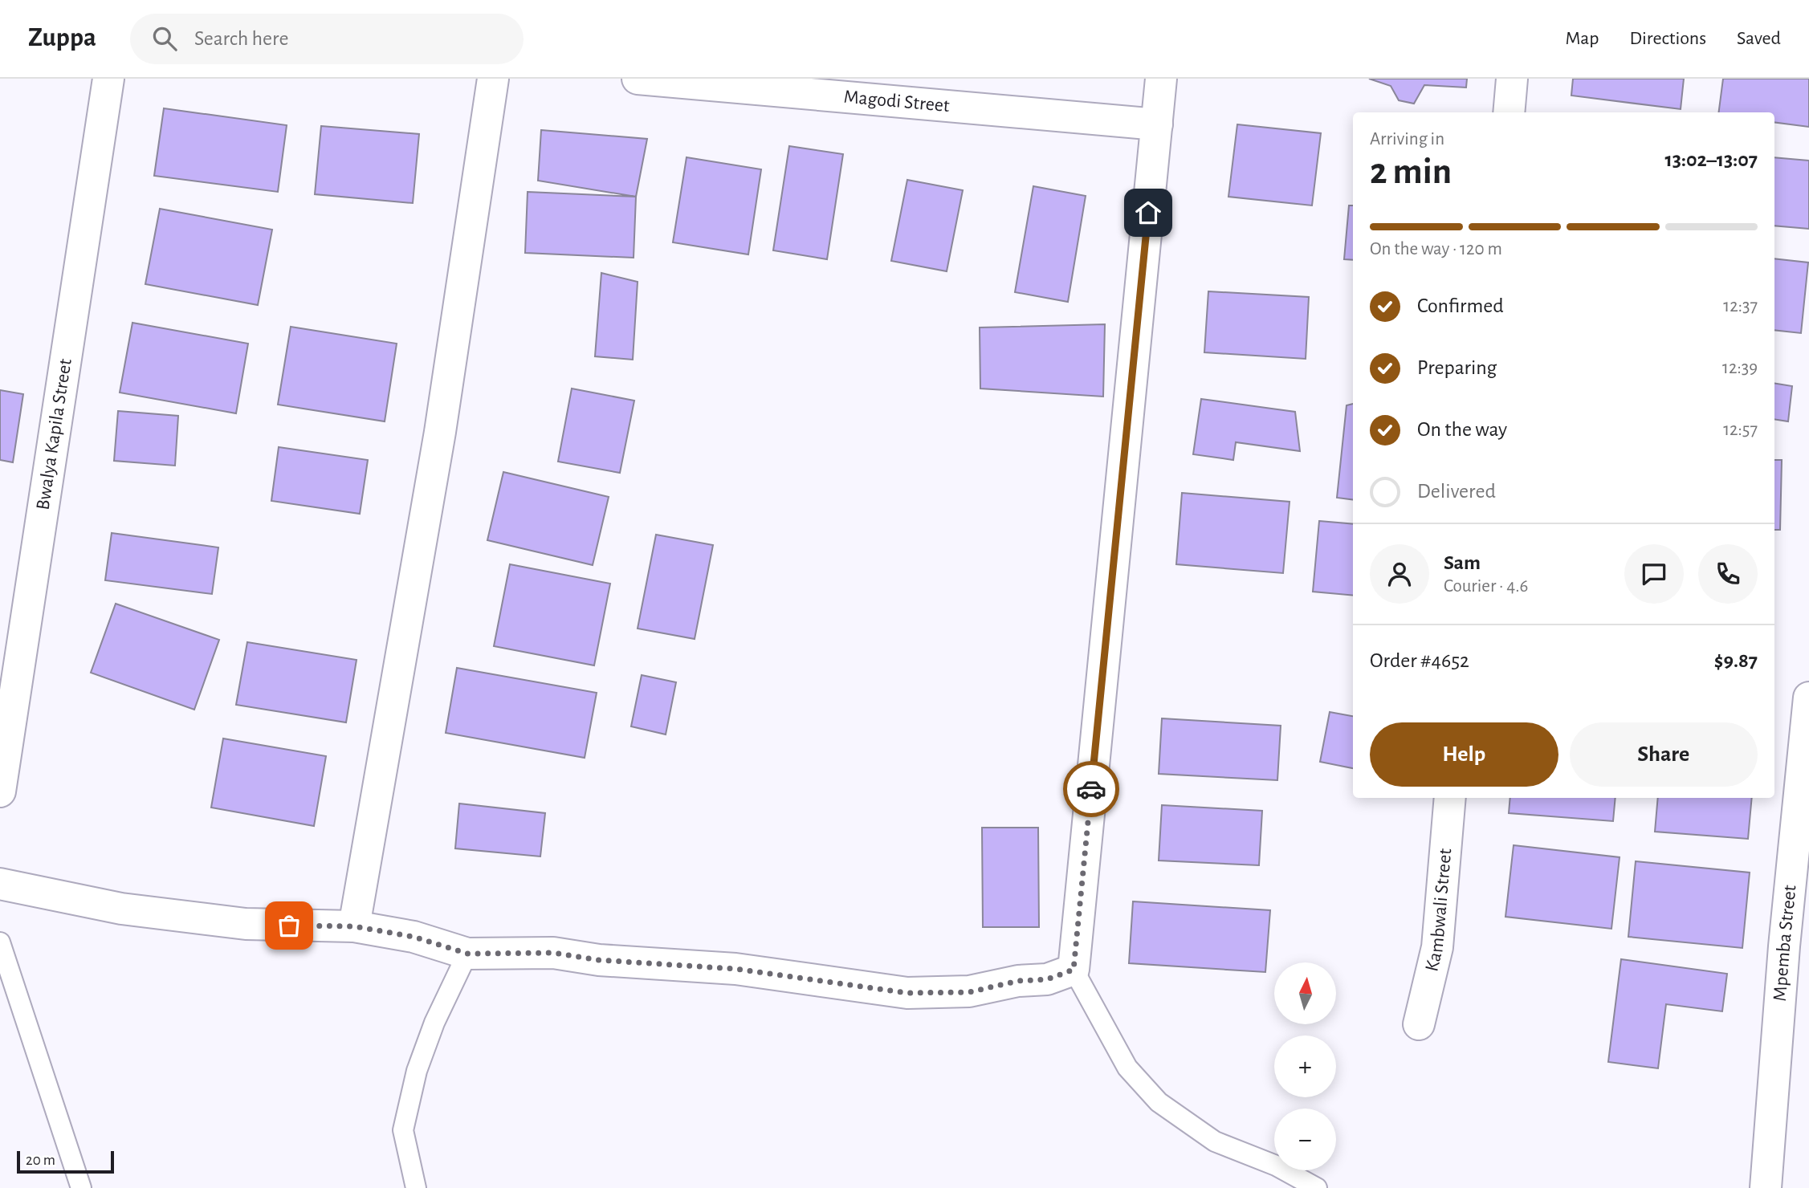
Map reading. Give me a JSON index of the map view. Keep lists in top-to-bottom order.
{
  "streets": {
    "street": [
      "Magodi Street",
      "Bwalya Kapila Street",
      "Kambwali Street",
      "Mpemba Street"
    ]
  },
  "scale_bar": "20 m",
  "north": "top",
  "page": {
    "header": "Zuppa",
    "search": "Search here",
    "nav": ["Map", "Directions", "Saved"],
    "heading": ["2 min", "Arriving in", "13:02–13:07"],
    "panel": [
      "Sam",
      "Courier · 4.6",
      "Order #4652",
      "$9.87"
    ],
    "bar": "On the way · 120 m",
    "list": [
      ["Confirmed", "12:37"],
      ["Preparing", "12:39"],
      ["On the way", "12:57"],
      "Delivered"
    ],
    "buttons": ["Help", "Share"],
    "map_buttons": ["+", "−"],
    "scale": "20 m"
  }
}
